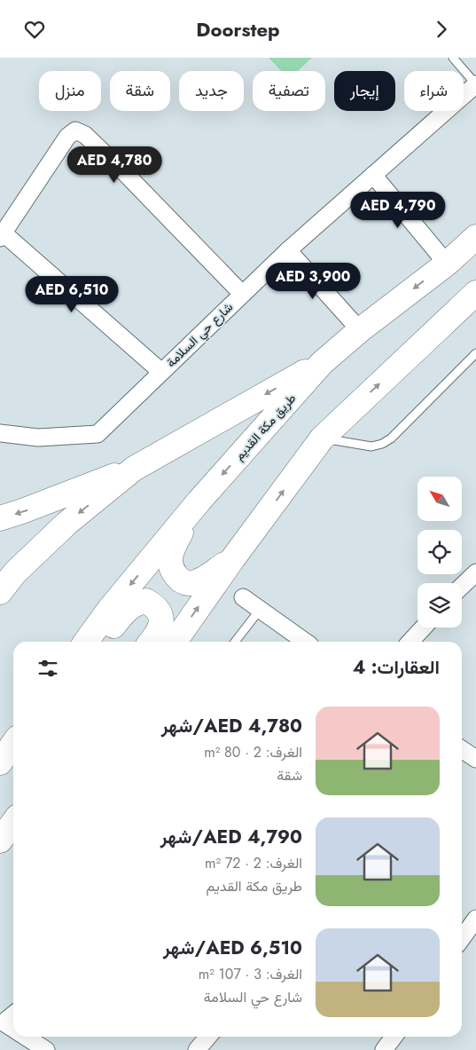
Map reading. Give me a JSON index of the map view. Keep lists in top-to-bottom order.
{
  "streets": {
    "highway": ["طريق مكة القديم"],
    "street": ["شارع حي السلامة"]
  },
  "north": "top left",
  "page": {
    "header": "Doorstep",
    "chip": [
      "شراء",
      "إيجار",
      "تصفية",
      "جديد",
      "شقة",
      "منزل"
    ],
    "price": [
      "AED 4,780",
      "AED 4,790",
      "AED 3,900",
      "AED 6,510"
    ],
    "heading": "العقارات: 4",
    "list": [
      {
        "name": "AED 4,780/شهر",
        "note": "الغرف: 2 · 80 m² · شقة"
      },
      {
        "name": "AED 4,790/شهر",
        "note": "الغرف: 2 · 72 m² · طريق مكة القديم"
      },
      {
        "name": "AED 6,510/شهر",
        "note": "الغرف: 3 · 107 m² · شارع حي السلامة"
      }
    ]
  }
}
